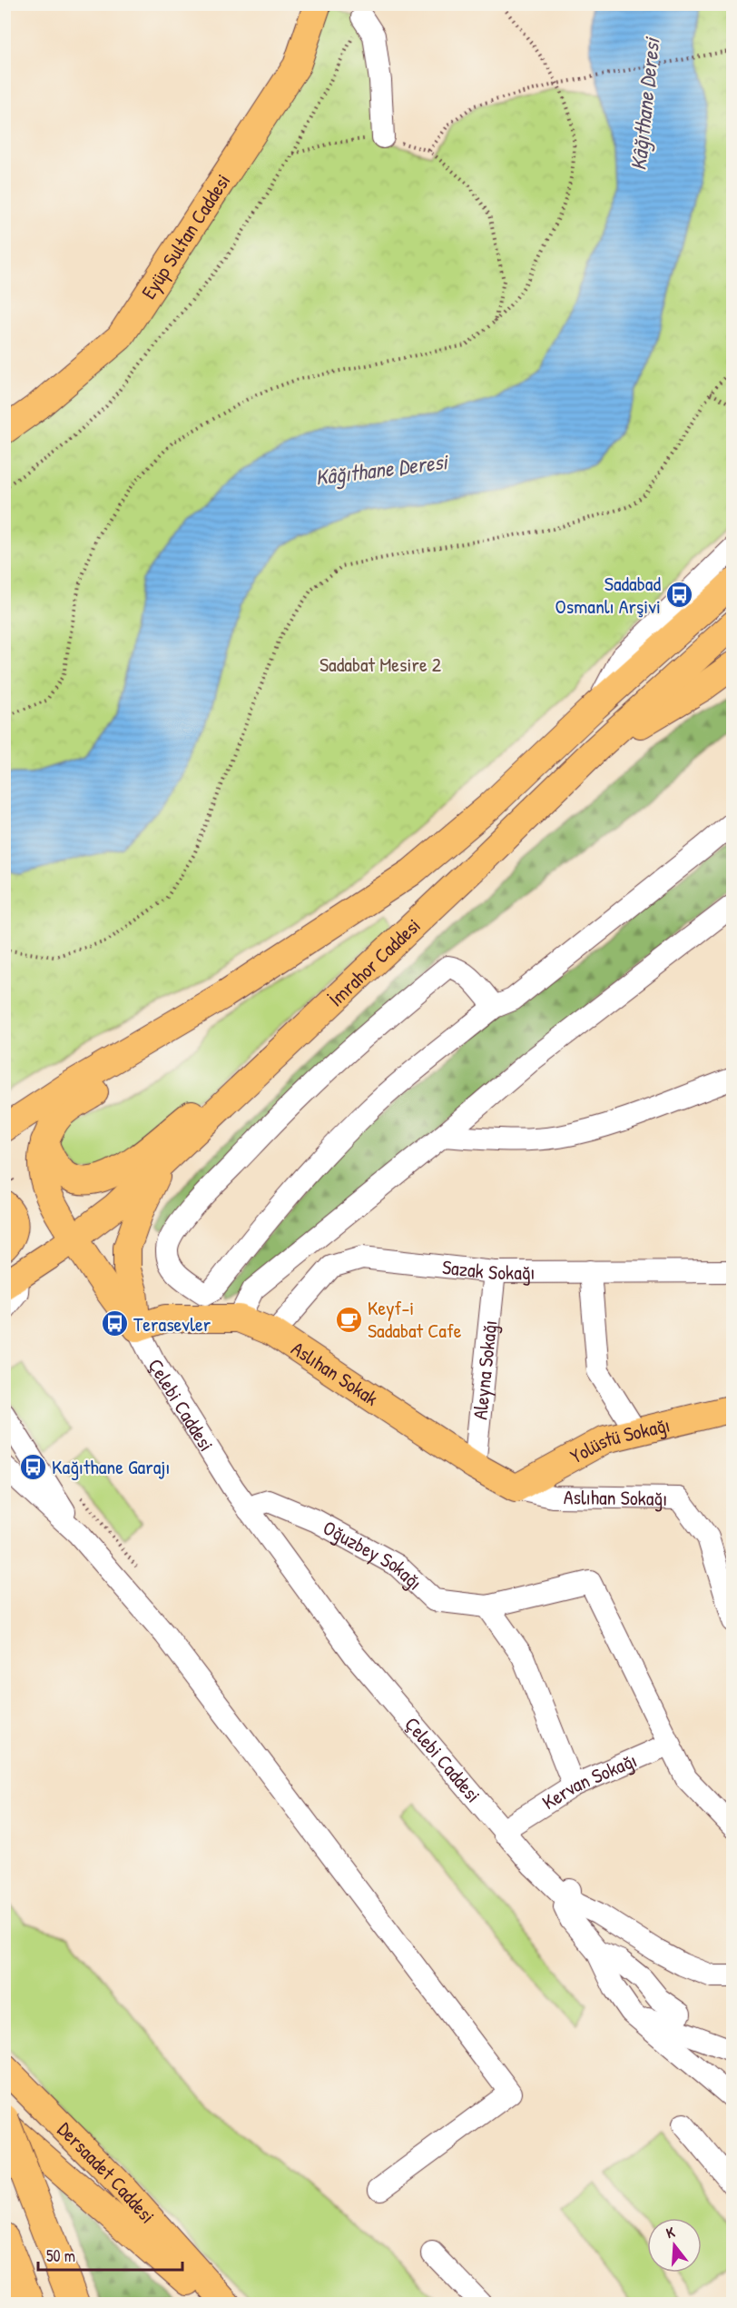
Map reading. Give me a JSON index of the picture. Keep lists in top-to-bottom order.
{
  "streets": {
    "main road": [
      "Eyüp Sultan Caddesi",
      "İmrahor Caddesi",
      "Aslıhan Sokak",
      "Yolüstü Sokağı",
      "Dersaadet Caddesi"
    ],
    "street": [
      "Sazak Sokağı",
      "Aleyna Sokağı",
      "Çelebi Caddesi",
      "Aslıhan Sokağı",
      "Oğuzbey Sokağı",
      "Kervan Sokağı"
    ]
  },
  "crossings": [
    ["Sazak Sokağı", "Aleyna Sokağı"],
    ["Sazak Sokağı", "Aslıhan Sokak"],
    ["Aleyna Sokağı", "Aslıhan Sokak"],
    ["Aslıhan Sokak", "Çelebi Caddesi"],
    ["Aslıhan Sokak", "Yolüstü Sokağı"],
    ["Aslıhan Sokak", "Aslıhan Sokağı"],
    ["Çelebi Caddesi", "Oğuzbey Sokağı"],
    ["Çelebi Caddesi", "Kervan Sokağı"],
    ["Yolüstü Sokağı", "Aslıhan Sokağı"]
  ],
  "water": ["Kâğıthane Deresi"],
  "parks": ["Sadabat Mesire 2"],
  "places": {
    "bus stop": ["Sadabad Osmanlı Arşivi", "Terasevler", "Kağıthane Garajı"],
    "cafe": ["Keyf-i Sadabat Cafe"]
  },
  "scale_bar": "50 m",
  "north": "top"
}
